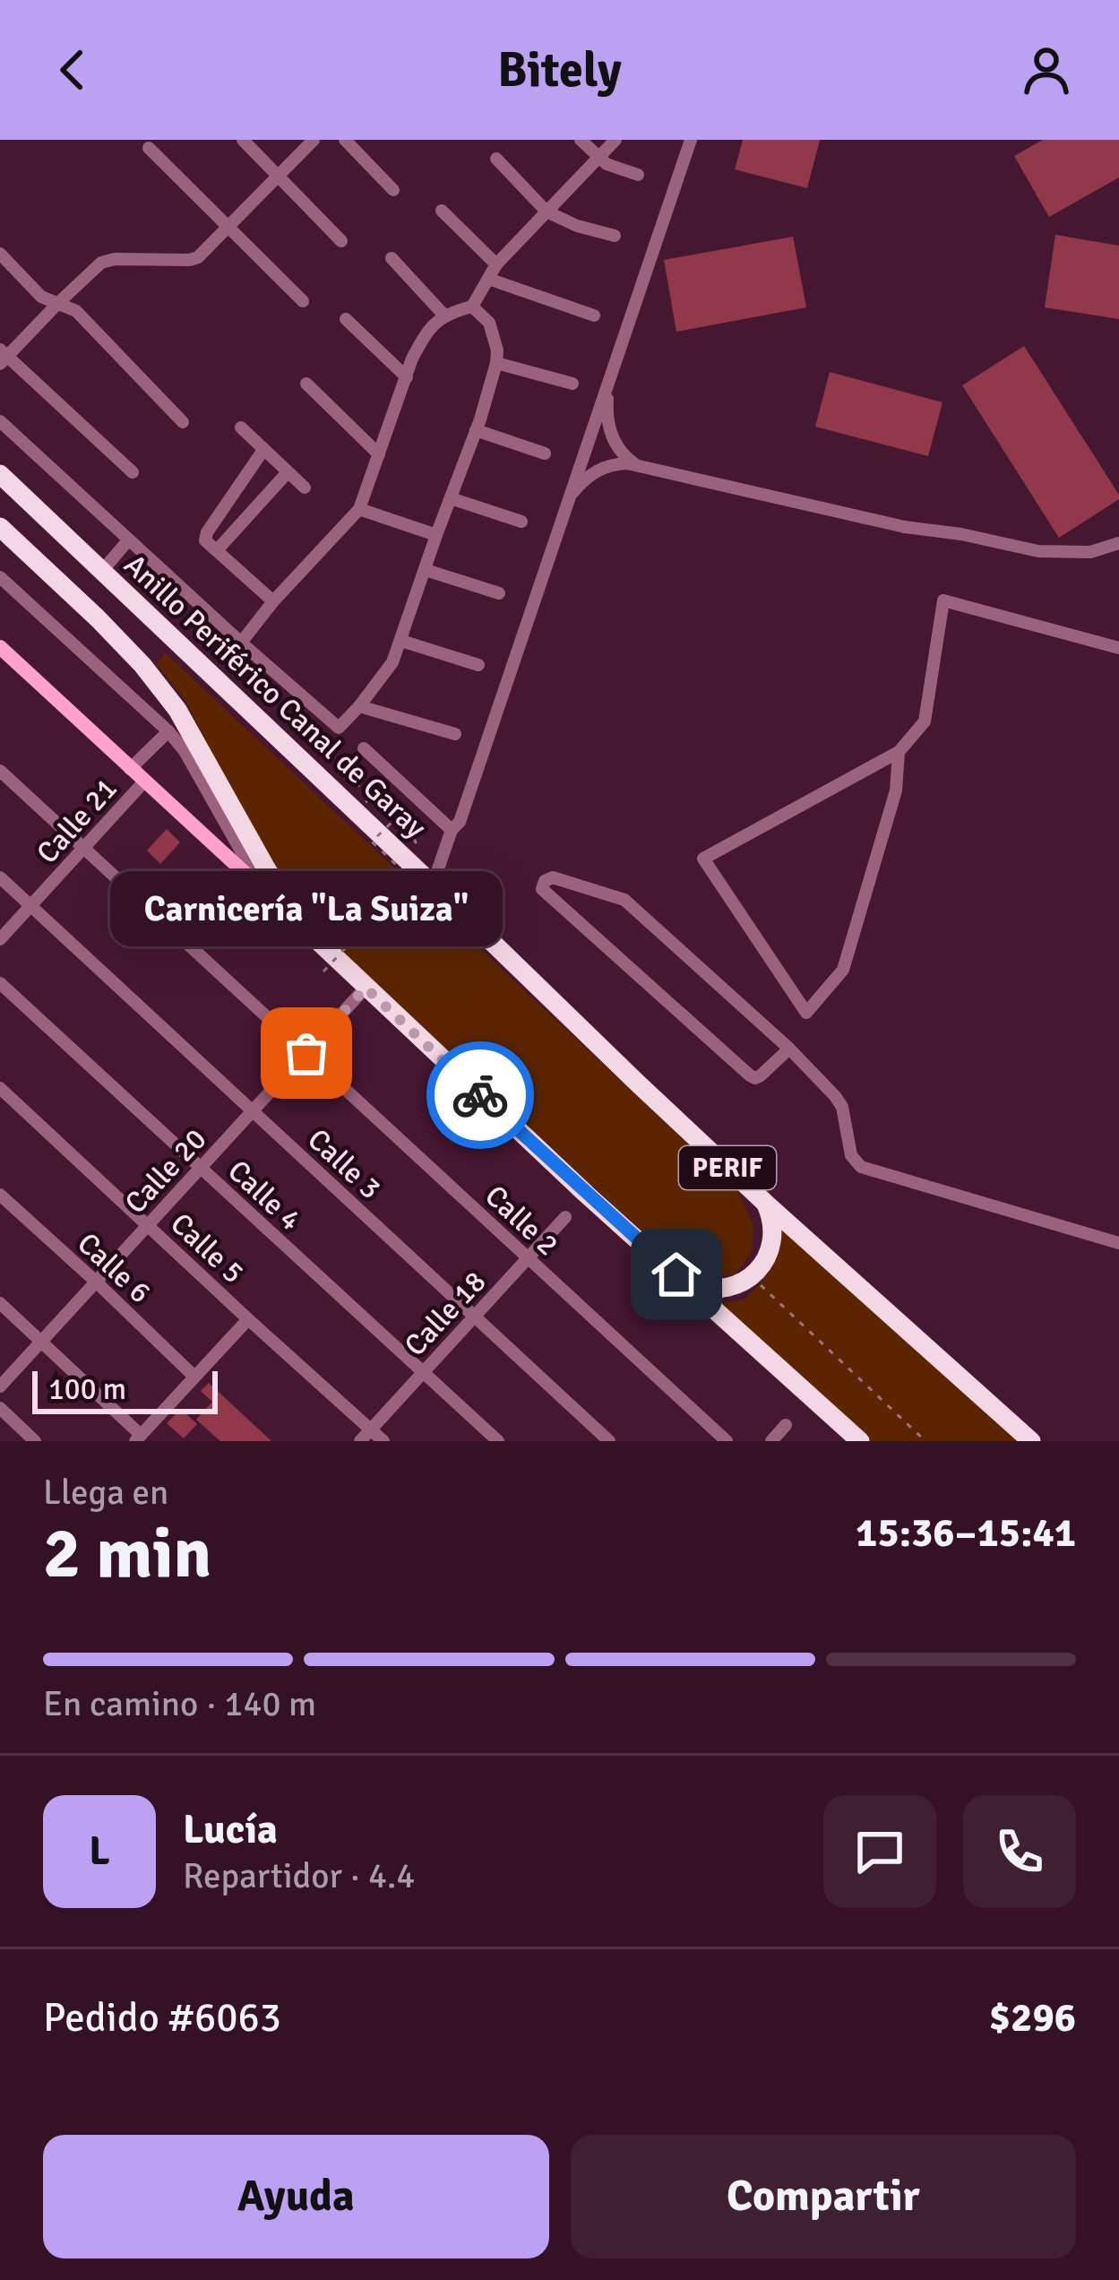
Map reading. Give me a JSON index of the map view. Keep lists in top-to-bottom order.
{
  "streets": {
    "highway": ["Anillo Periférico Canal de Garay", "PERIF"],
    "street": [
      "Calle 21",
      "Calle 3",
      "Calle 20",
      "Calle 4",
      "Calle 2",
      "Calle 5",
      "Calle 6",
      "Calle 18"
    ]
  },
  "crossings": [
    ["Calle 21", "Calle 3"],
    ["Calle 21", "Calle 2"],
    ["Calle 3", "Calle 20"],
    ["Calle 3", "Calle 18"],
    ["Calle 20", "Calle 4"],
    ["Calle 20", "Calle 2"],
    ["Calle 20", "Calle 5"],
    ["Calle 20", "Calle 6"],
    ["Calle 4", "Calle 18"],
    ["Calle 2", "Calle 18"],
    ["Calle 5", "Calle 18"]
  ],
  "places": ["Carnicería \"La Suiza\""],
  "scale_bar": "100 m",
  "page": {
    "header": "Bitely",
    "bubble": "Carnicería \"La Suiza\"",
    "scale": "100 m",
    "heading": ["2 min", "Llega en", "15:36–15:41"],
    "panel": [
      "Lucía",
      "Repartidor · 4.4",
      "Pedido #6063",
      "$296"
    ],
    "bar": "En camino · 140 m",
    "round": "L",
    "buttons": ["Ayuda", "Compartir"]
  }
}
